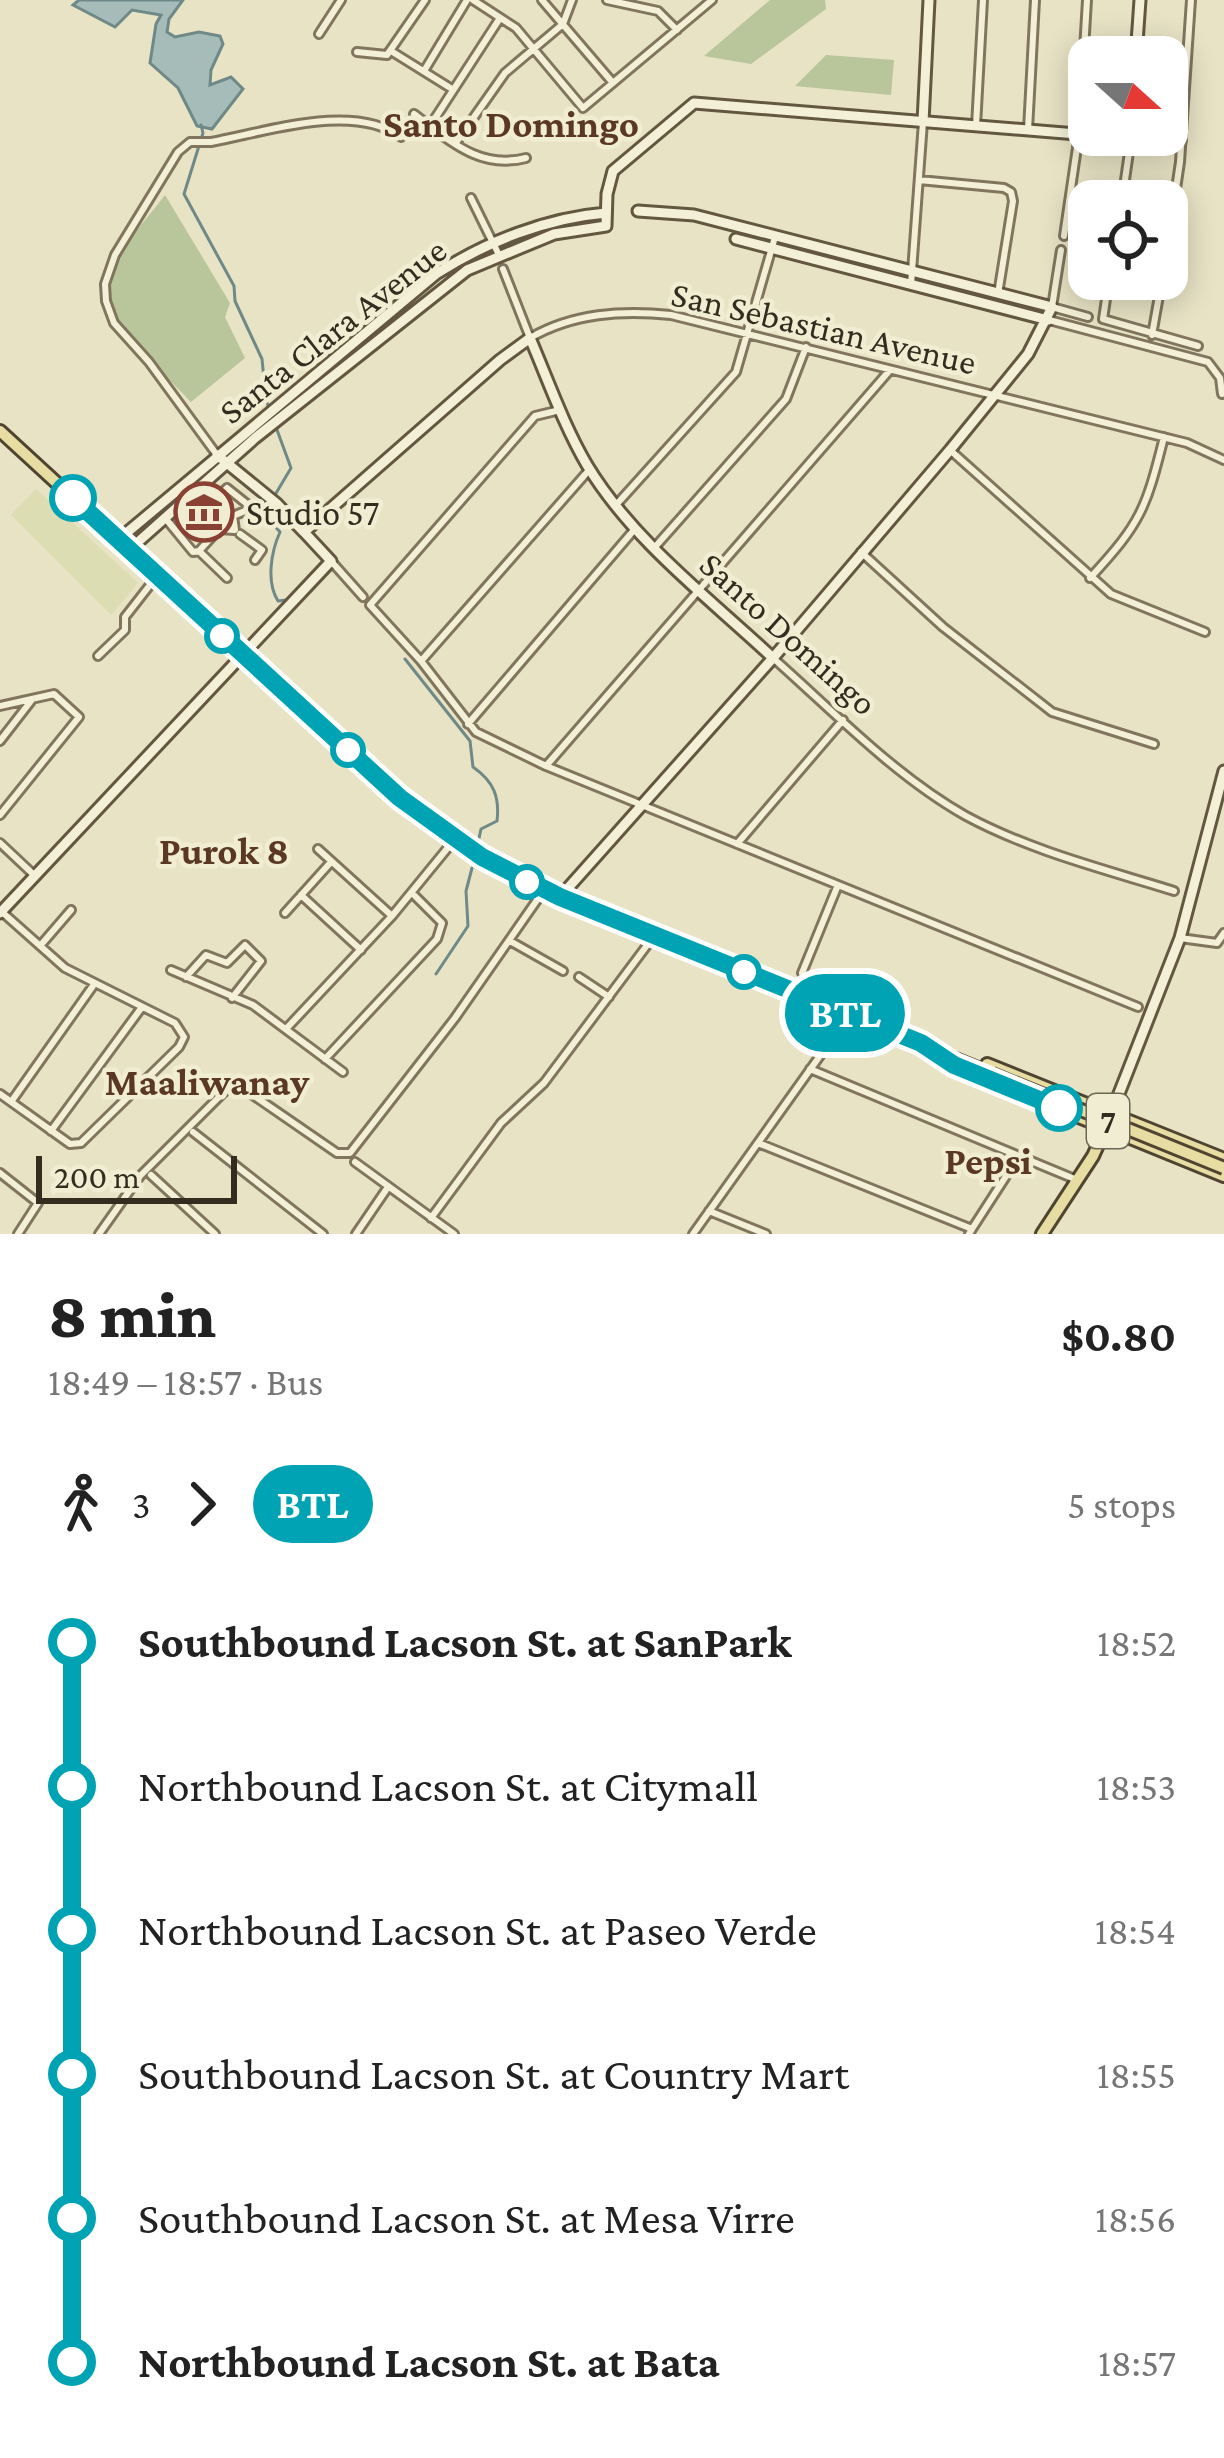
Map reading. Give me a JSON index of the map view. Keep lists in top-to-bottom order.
{
  "streets": {
    "main road": ["7"],
    "street": ["San Sebastian Avenue", "Santa Clara Avenue", "Santo Domingo"]
  },
  "crossings": [
    ["San Sebastian Avenue", "Santo Domingo"],
    ["Santa Clara Avenue", "7"]
  ],
  "districts": [
    "Santo Domingo",
    "Purok 8",
    "Maaliwanay",
    "Pepsi"
  ],
  "places": {
    "museum": ["Studio 57"]
  },
  "lines": ["bus line BTL"],
  "scale_bar": "200 m",
  "north": "right",
  "page": {
    "on_map": "BTL",
    "scale": "200 m",
    "heading": ["8 min", "18:49 – 18:57 · Bus", "$0.80"],
    "legs": ["3", "BTL", "5 stops"],
    "list": [
      {
        "name": "Southbound Lacson St. at SanPark",
        "value": "18:52"
      },
      {
        "name": "Northbound Lacson St. at Citymall",
        "value": "18:53"
      },
      {
        "name": "Northbound Lacson St. at Paseo Verde",
        "value": "18:54"
      },
      {
        "name": "Southbound Lacson St. at Country Mart",
        "value": "18:55"
      },
      {
        "name": "Southbound Lacson St. at Mesa Virre",
        "value": "18:56"
      },
      {
        "name": "Northbound Lacson St. at Bata",
        "value": "18:57"
      }
    ]
  }
}
